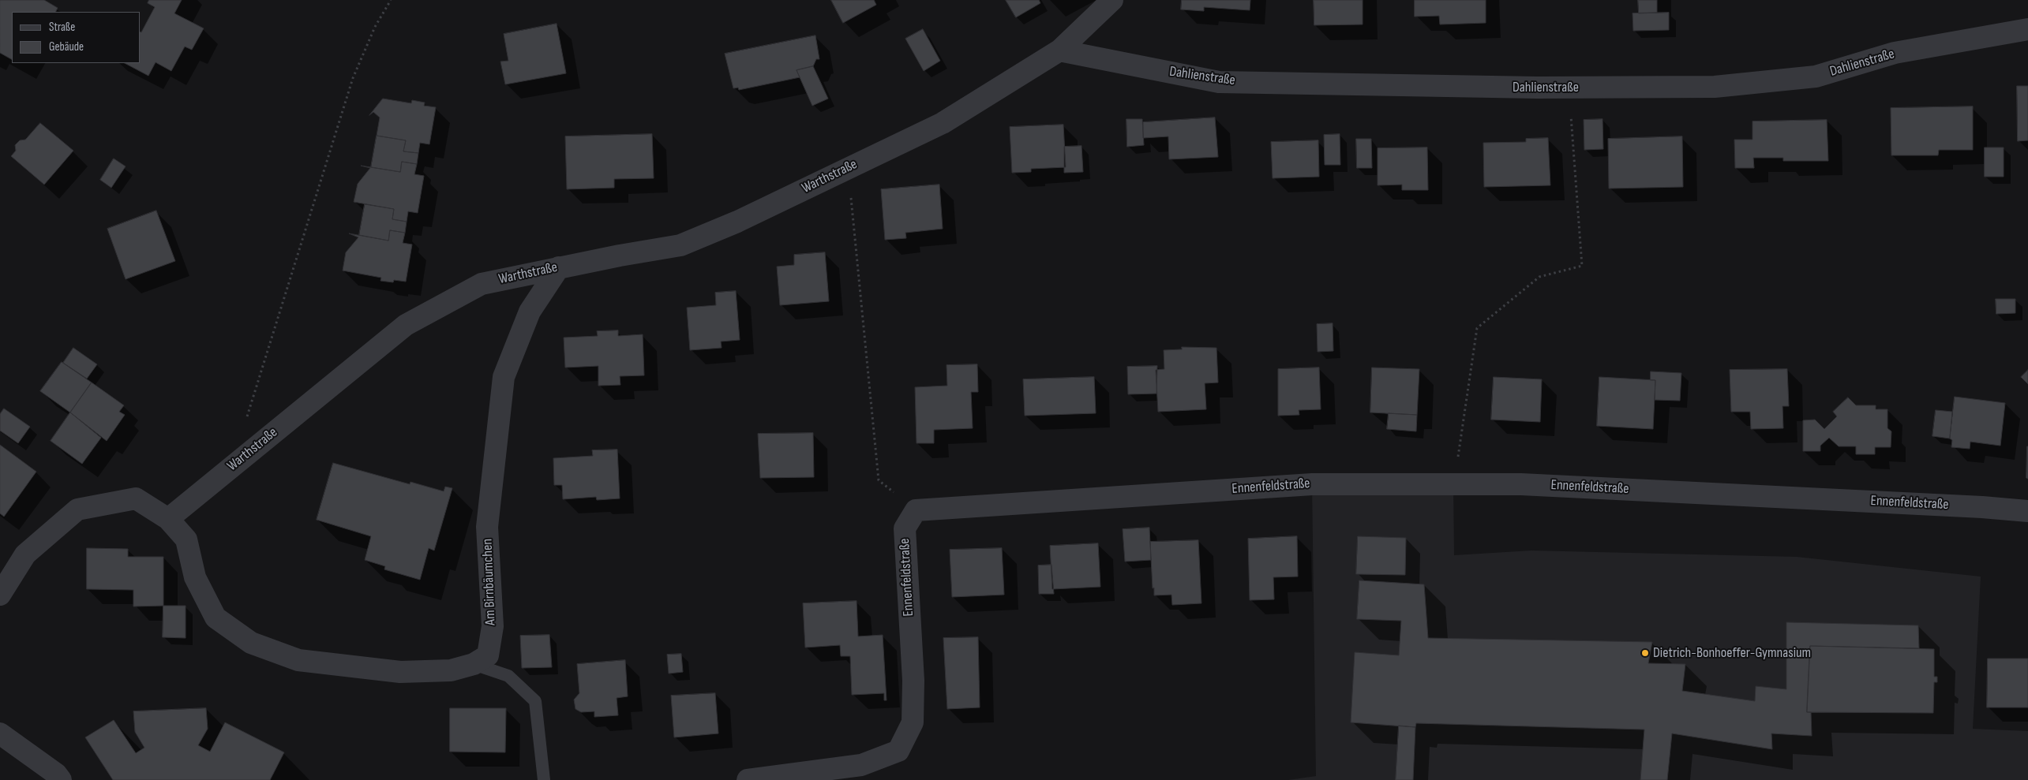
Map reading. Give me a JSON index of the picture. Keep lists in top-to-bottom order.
{
  "streets": {
    "street": [
      "Dahlienstraße",
      "Warthstraße",
      "Ennenfeldstraße",
      "Am Birnbäumchen"
    ]
  },
  "crossings": [
    ["Dahlienstraße", "Warthstraße"],
    ["Warthstraße", "Am Birnbäumchen"]
  ],
  "places": ["Dietrich-Bonhoeffer-Gymnasium"],
  "legend": ["Straße", "Gebäude"]
}
